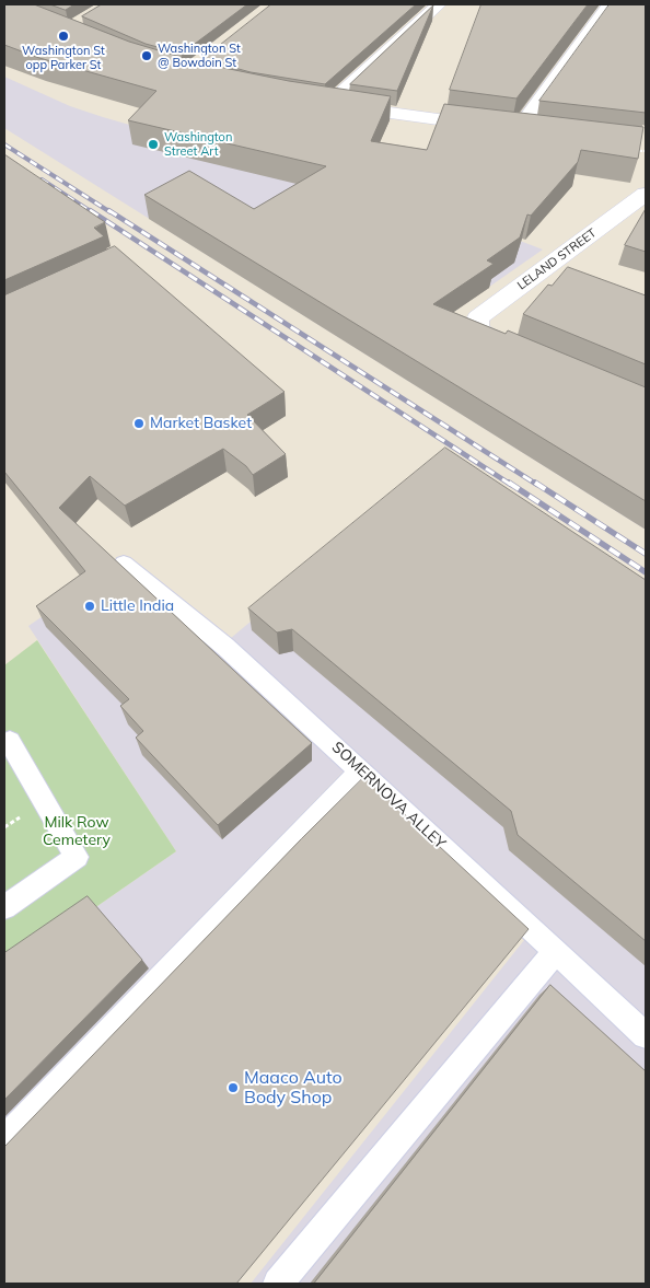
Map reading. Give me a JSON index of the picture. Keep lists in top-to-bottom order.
{
  "streets": {
    "street": ["LELAND STREET"],
    "lane": ["SOMERNOVA ALLEY"]
  },
  "parks": ["Milk Row Cemetery"],
  "places": [
    "Washington St opp Parker St",
    "Washington St @ Bowdoin St",
    "Washington Street Art",
    "Market Basket",
    "Little India",
    "Maaco Auto Body Shop"
  ]
}
